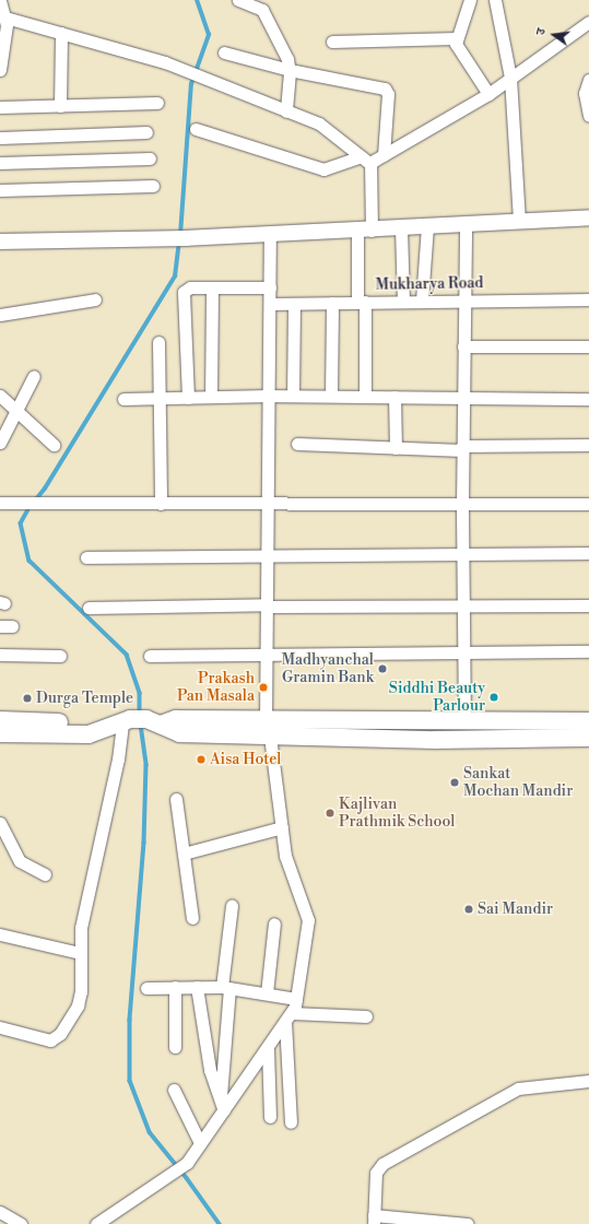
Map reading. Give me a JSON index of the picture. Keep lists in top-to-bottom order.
{
  "streets": {
    "street": ["Mukharya Road"]
  },
  "places": [
    "Madhyanchal Gramin Bank",
    "Prakash Pan Masala",
    "Siddhi Beauty Parlour",
    "Durga Temple",
    "Aisa Hotel",
    "Sankat Mochan Mandir",
    "Kajlivan Prathmik School",
    "Sai Mandir"
  ],
  "north": "left"
}
